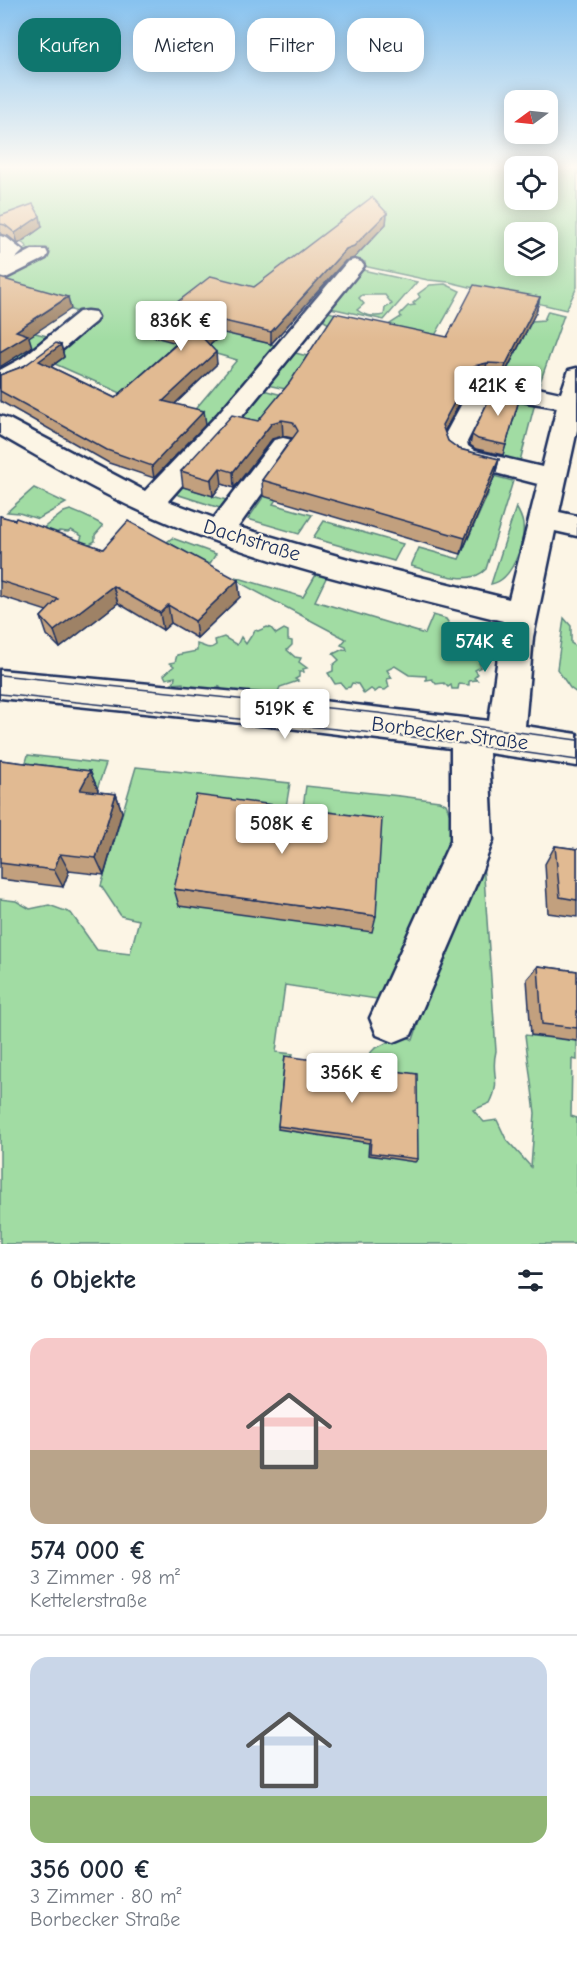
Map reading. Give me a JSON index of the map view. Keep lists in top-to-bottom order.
{
  "streets": {
    "street": ["Dachstraße", "Borbecker Straße"]
  },
  "north": "left",
  "page": {
    "chip": [
      "Kaufen",
      "Mieten",
      "Filter",
      "Neu"
    ],
    "price": [
      "836K €",
      "421K €",
      "574K €",
      "519K €",
      "508K €",
      "356K €"
    ],
    "heading": "6 Objekte",
    "list": [
      {
        "name": "574 000 €",
        "note": "3 Zimmer · 98 m² · Kettelerstraße"
      },
      {
        "name": "356 000 €",
        "note": "3 Zimmer · 80 m² · Borbecker Straße"
      }
    ]
  }
}
